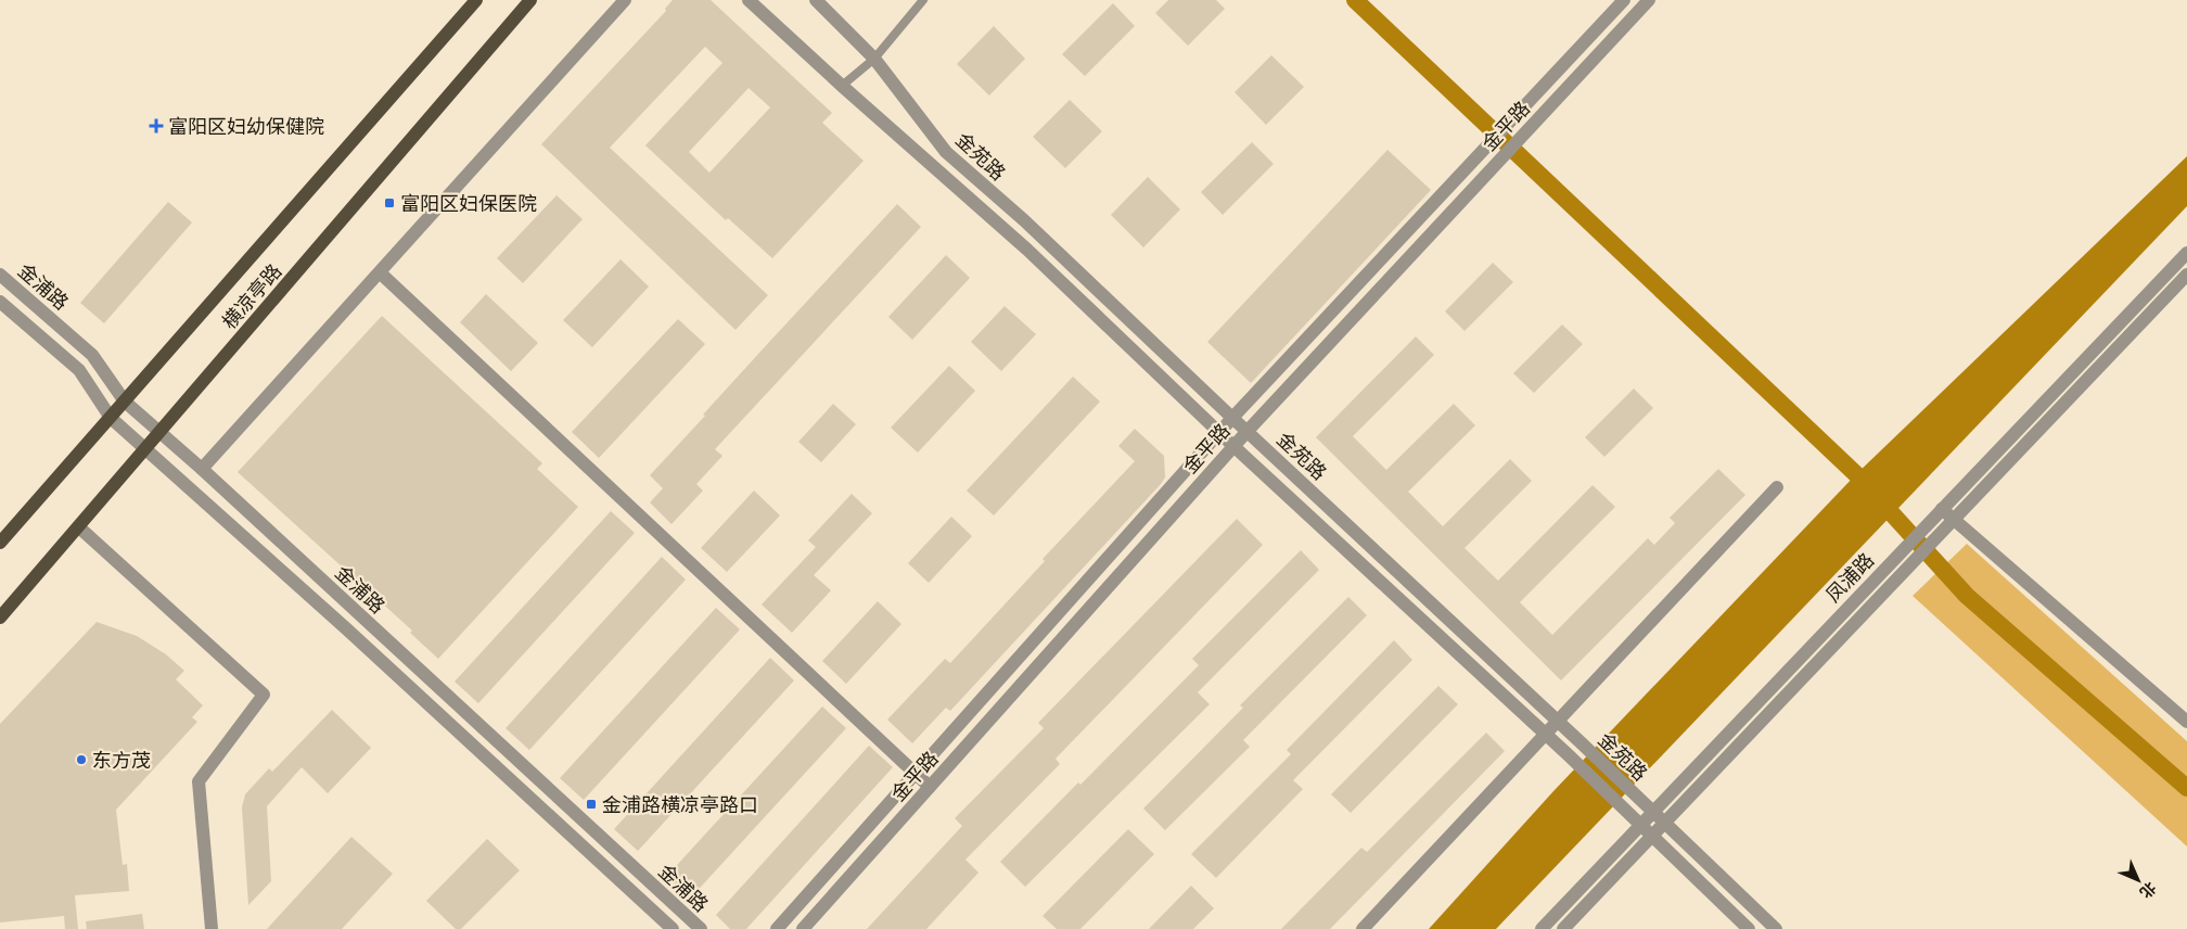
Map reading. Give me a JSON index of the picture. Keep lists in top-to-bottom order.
{
  "streets": {
    "main road": ["横凉亭路"],
    "street": [
      "金平路",
      "金苑路",
      "金浦路",
      "凤浦路"
    ]
  },
  "crossings": [
    ["金平路", "金苑路"],
    ["金苑路", "凤浦路"],
    ["金浦路", "横凉亭路"]
  ],
  "places": {
    "health": ["富阳区妇幼保健院"],
    "transit": ["富阳区妇保医院", "金浦路横凉亭路口"],
    "other": ["东方茂"]
  },
  "north": "bottom right"
}
